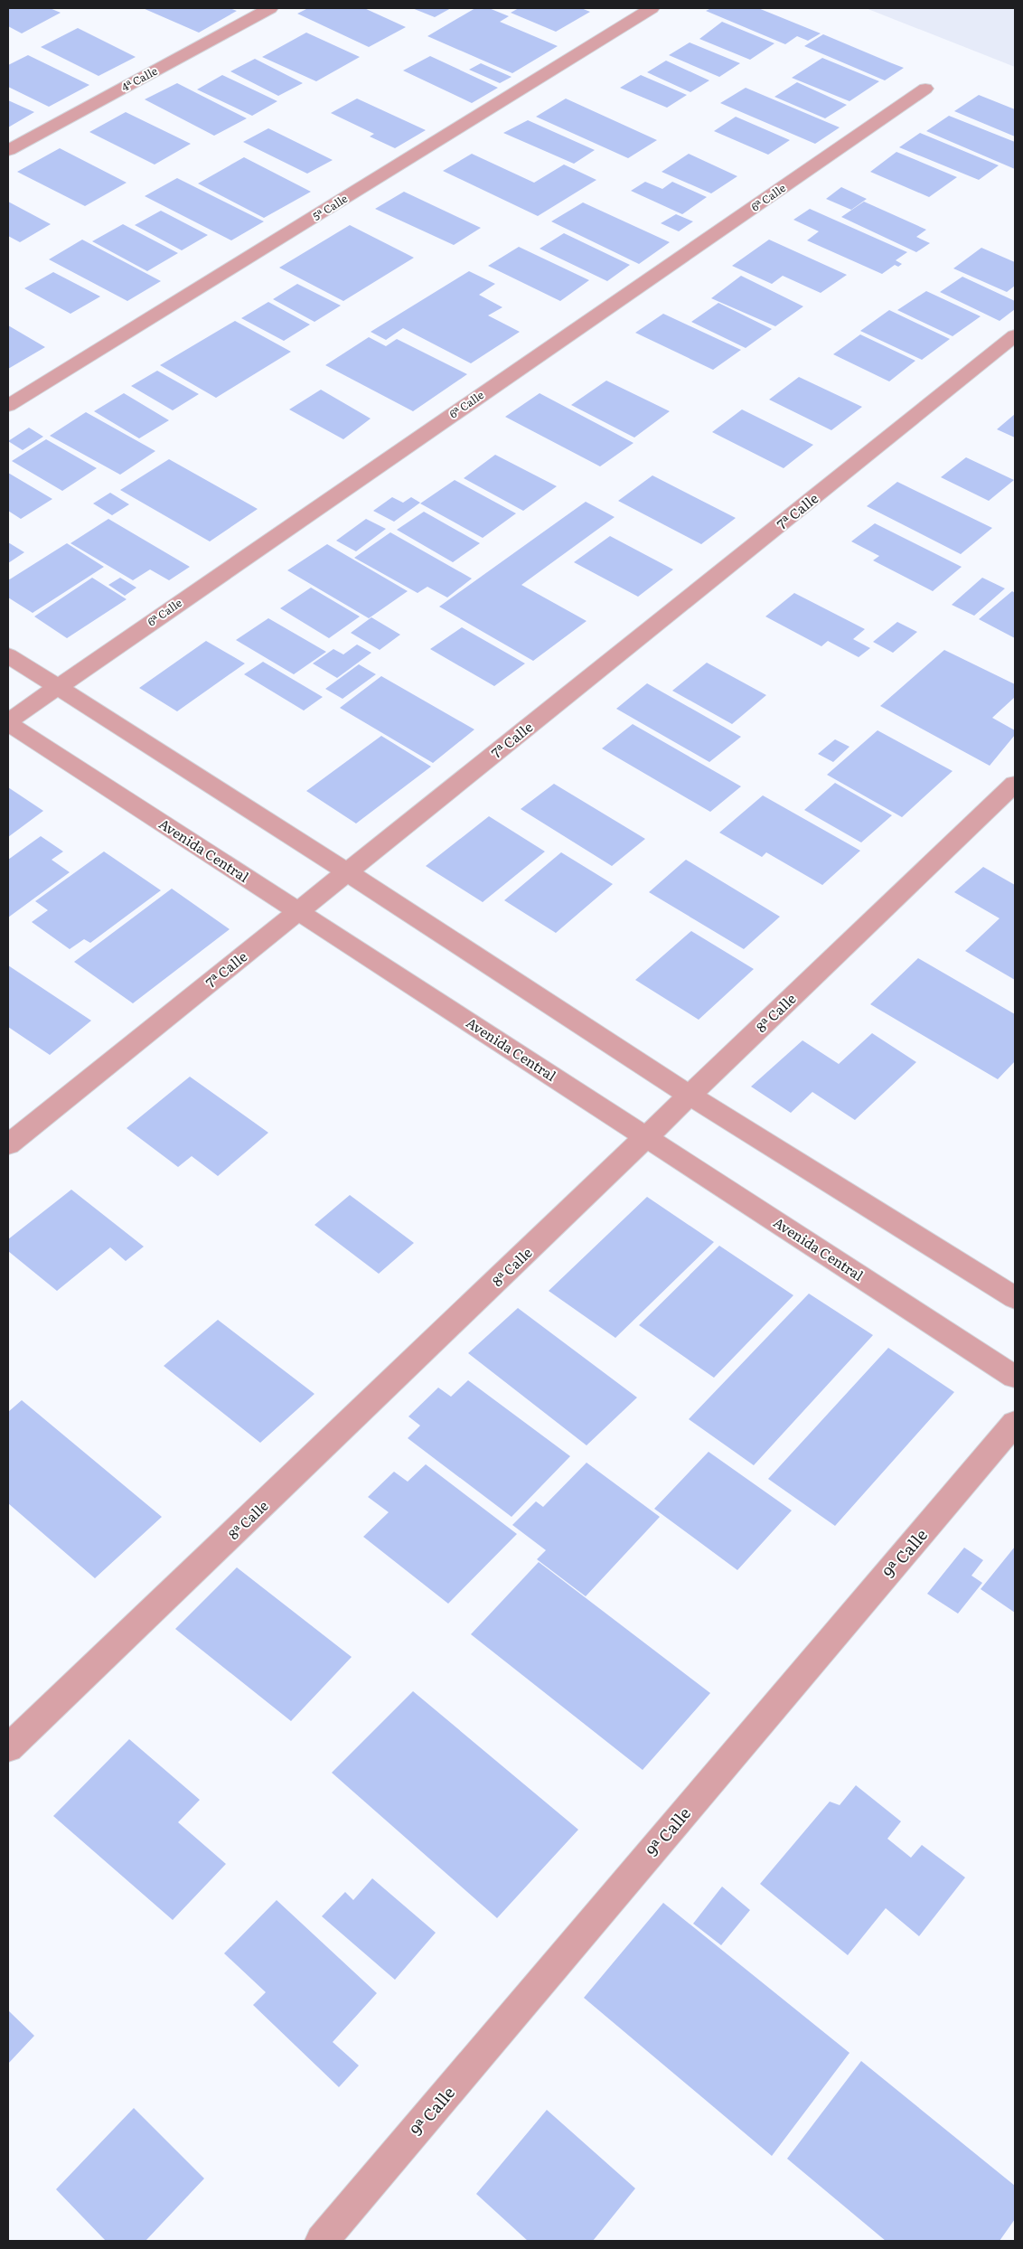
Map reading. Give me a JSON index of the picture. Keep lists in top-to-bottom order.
{
  "streets": {
    "street": [
      "4ª Calle",
      "6ª Calle",
      "5ª Calle",
      "7ª Calle",
      "Avenida Central",
      "8ª Calle",
      "9ª Calle"
    ]
  },
  "crossings": [
    ["6ª Calle", "Avenida Central"],
    ["7ª Calle", "Avenida Central"],
    ["Avenida Central", "8ª Calle"]
  ]
}
